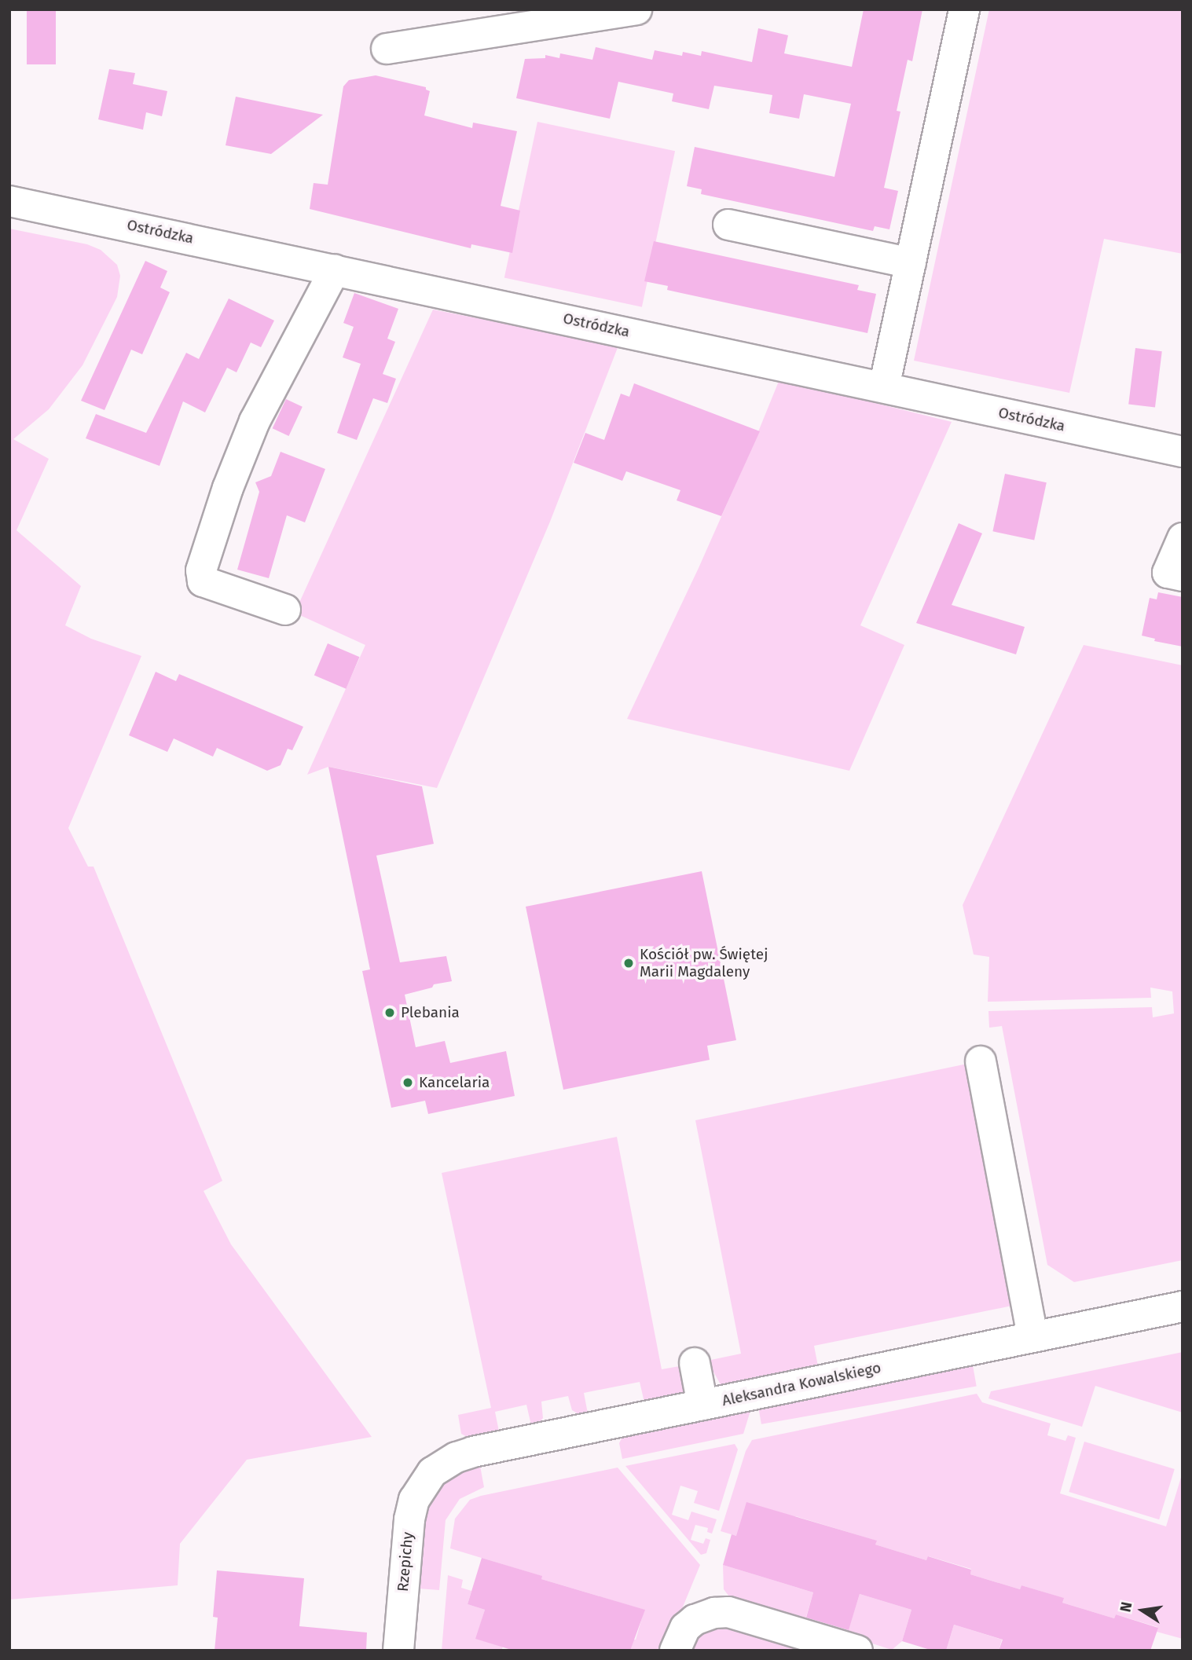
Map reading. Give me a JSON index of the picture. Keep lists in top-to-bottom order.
{
  "streets": {
    "street": ["Ostródzka", "Aleksandra Kowalskiego", "Rzepichy"]
  },
  "crossings": [
    ["Aleksandra Kowalskiego", "Rzepichy"]
  ],
  "places": ["Kościół pw. Świętej Marii Magdaleny", "Plebania", "Kancelaria"],
  "north": "left"
}
